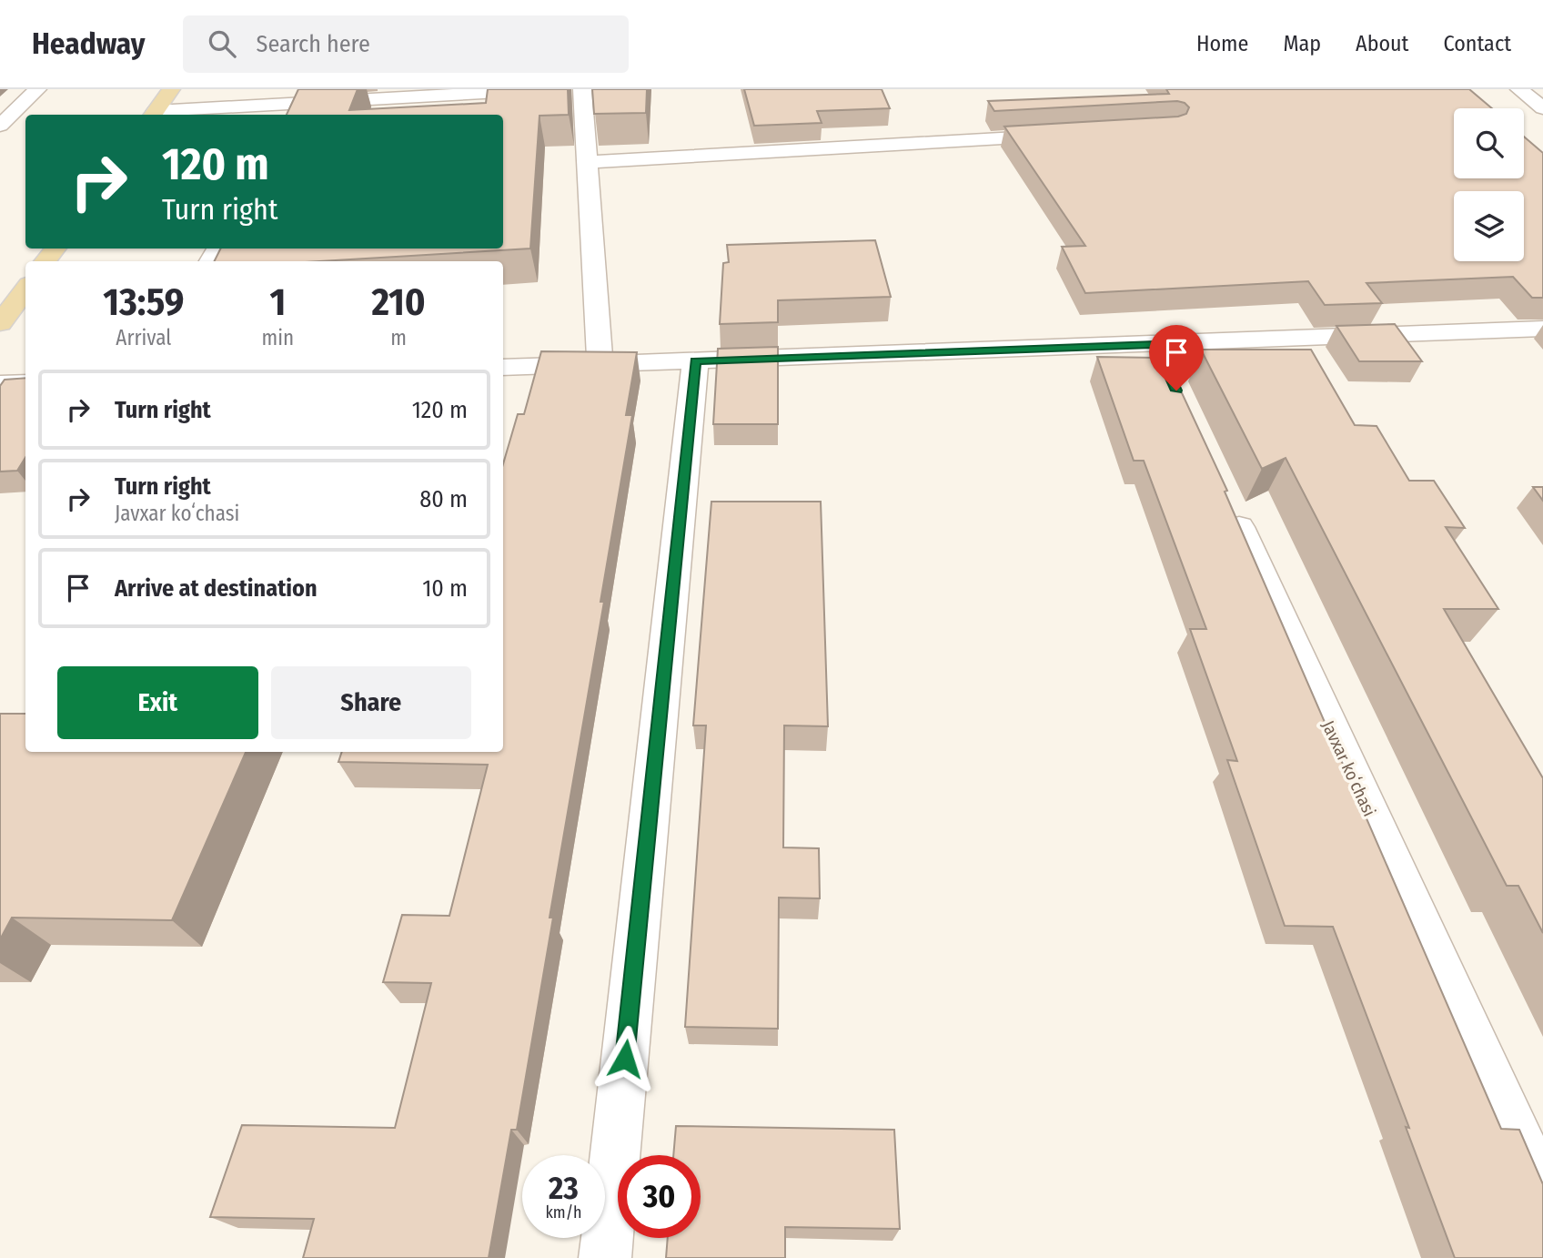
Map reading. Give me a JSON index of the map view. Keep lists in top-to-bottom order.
{
  "streets": {
    "street": ["Javxar koʻchasi"]
  },
  "page": {
    "header": "Headway",
    "search": "Search here",
    "nav": [
      "Home",
      "Map",
      "About",
      "Contact"
    ],
    "turn": ["120 m", "Turn right"],
    "eta": [
      "13:59",
      "Arrival",
      "1",
      "min",
      "210",
      "m"
    ],
    "list": [
      {
        "name": "Turn right",
        "value": "120 m"
      },
      {
        "name": "Turn right",
        "note": "Javxar koʻchasi",
        "value": "80 m"
      },
      {
        "name": "Arrive at destination",
        "value": "10 m"
      }
    ],
    "buttons": ["Exit", "Share"],
    "speed": "23 km/h",
    "limit": "30"
  }
}
